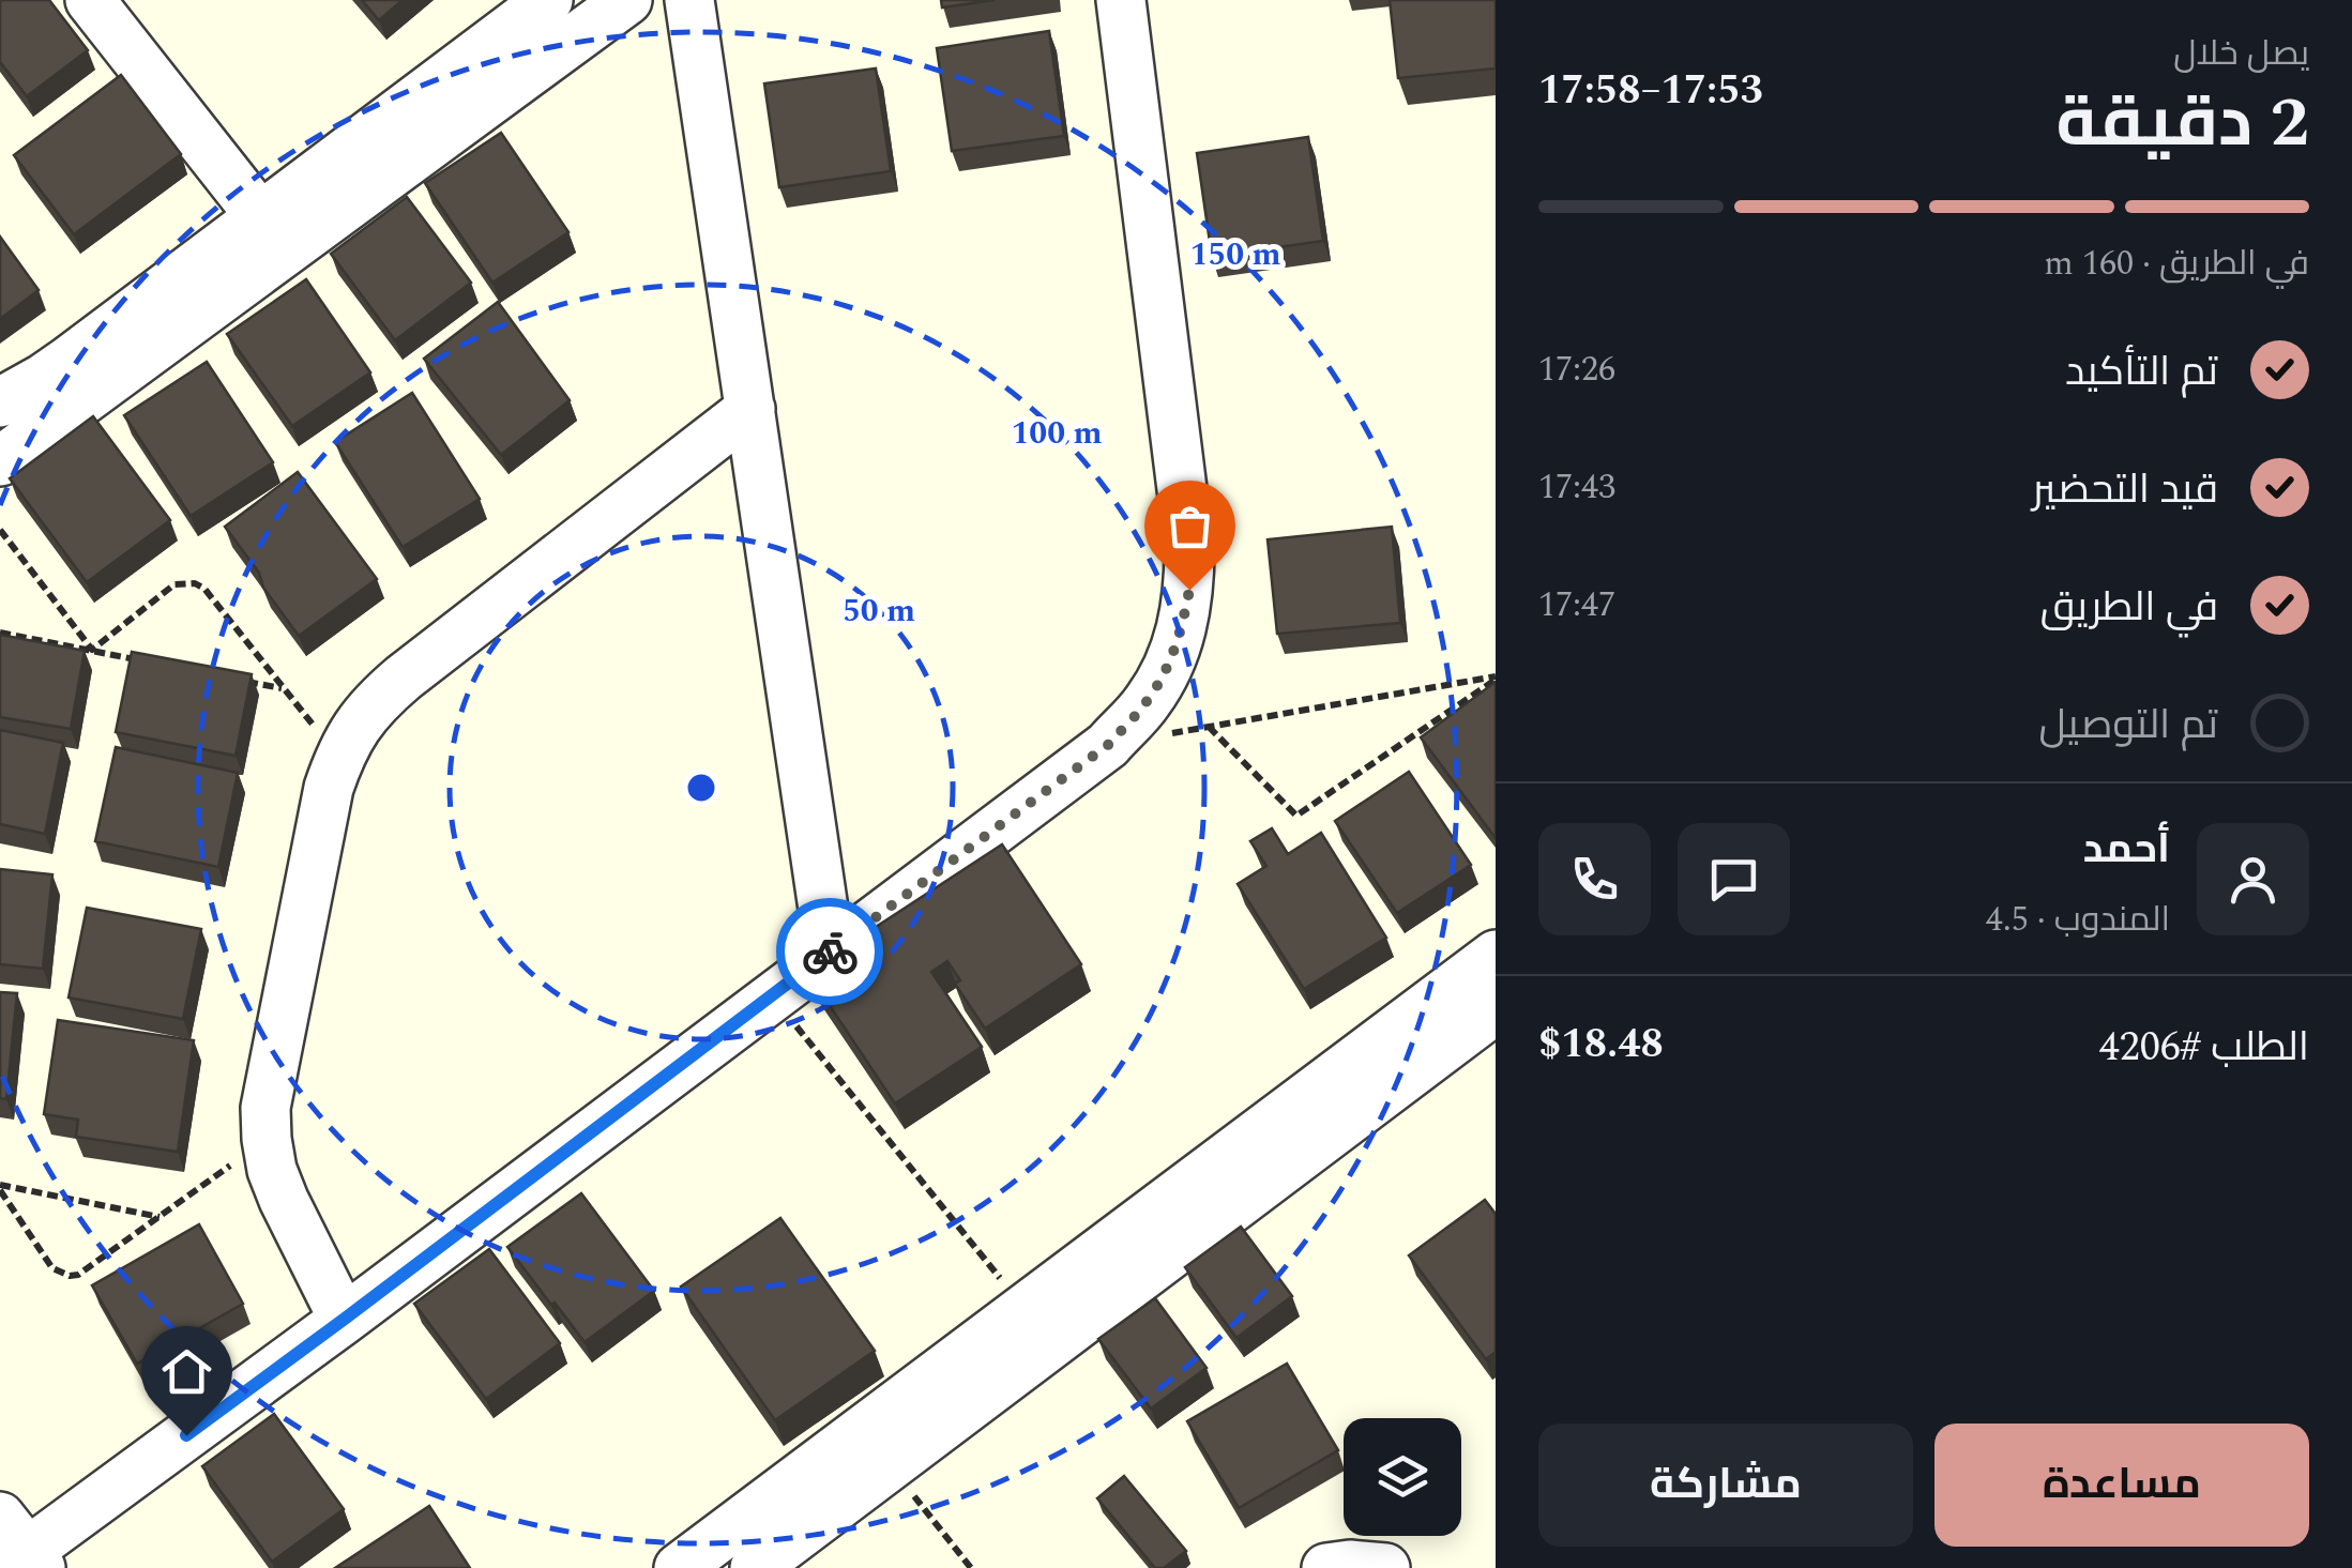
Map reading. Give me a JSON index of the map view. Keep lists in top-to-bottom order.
{
  "page": {
    "heading": ["2 دقيقة", "يصل خلال", "17:53–17:58"],
    "panel": [
      "أحمد",
      "المندوب · 4.5",
      "الطلب #4206",
      "$18.48"
    ],
    "bar": "في الطريق · 160 m",
    "list": [
      ["تم التأكيد", "17:26"],
      ["قيد التحضير", "17:43"],
      ["في الطريق", "17:47"],
      "تم التوصيل"
    ],
    "buttons": ["مساعدة", "مشاركة"]
  },
  "rings": ["150 m", "100 m", "50 m"]
}
